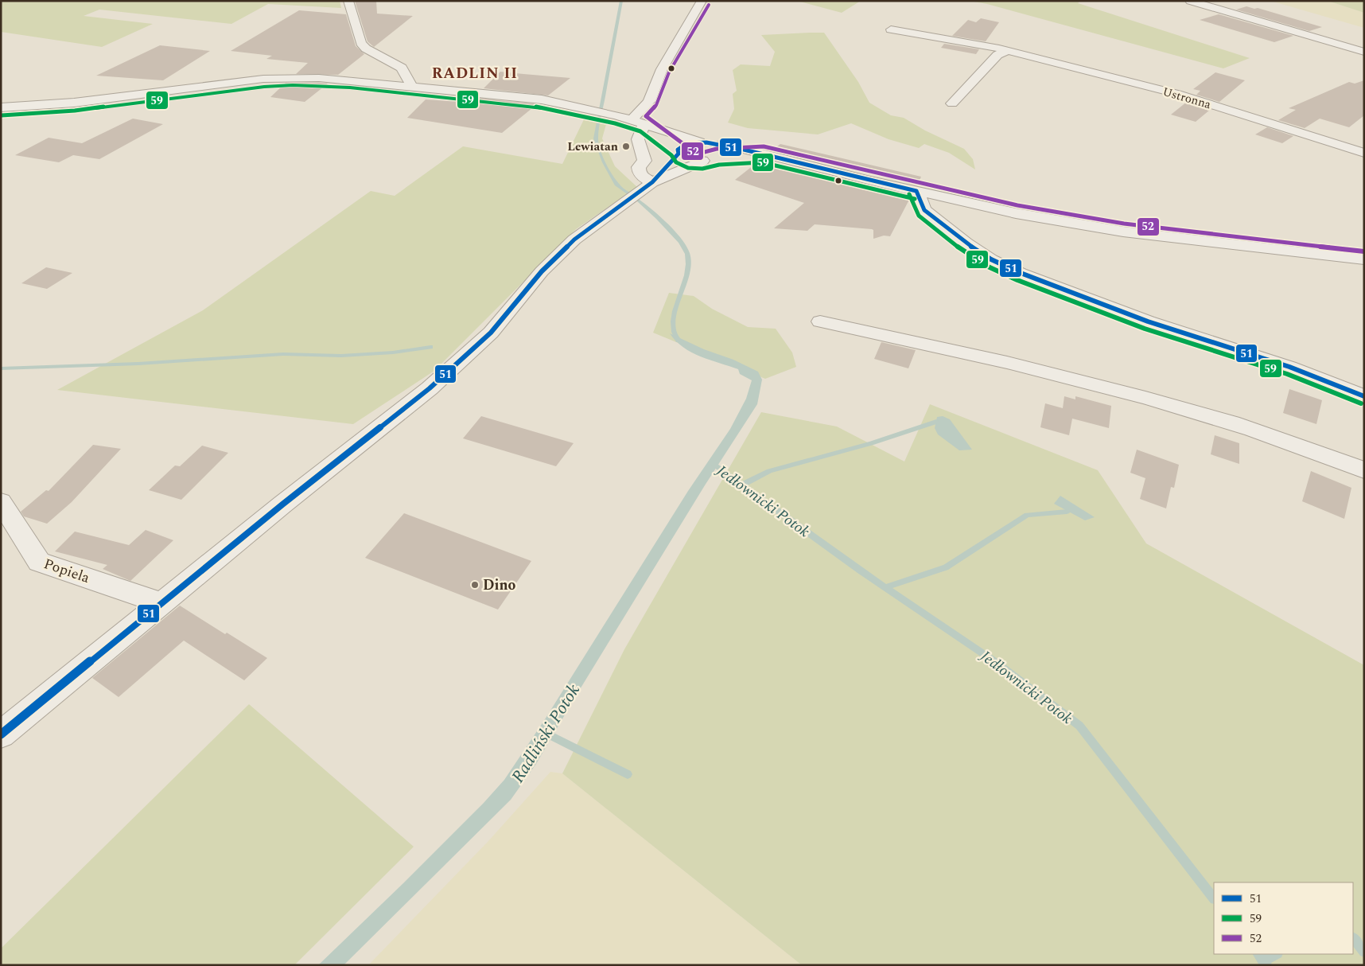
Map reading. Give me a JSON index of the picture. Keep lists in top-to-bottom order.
{
  "streets": {
    "street": ["Ustronna", "Popiela"]
  },
  "districts": ["RADLIN II"],
  "water": ["Jedłownicki Potok", "Radliński Potok"],
  "places": ["Lewiatan", "Dino"],
  "lines": ["transit line 52", "transit line 59", "transit line 51"],
  "legend": ["51", "59", "52"]
}
